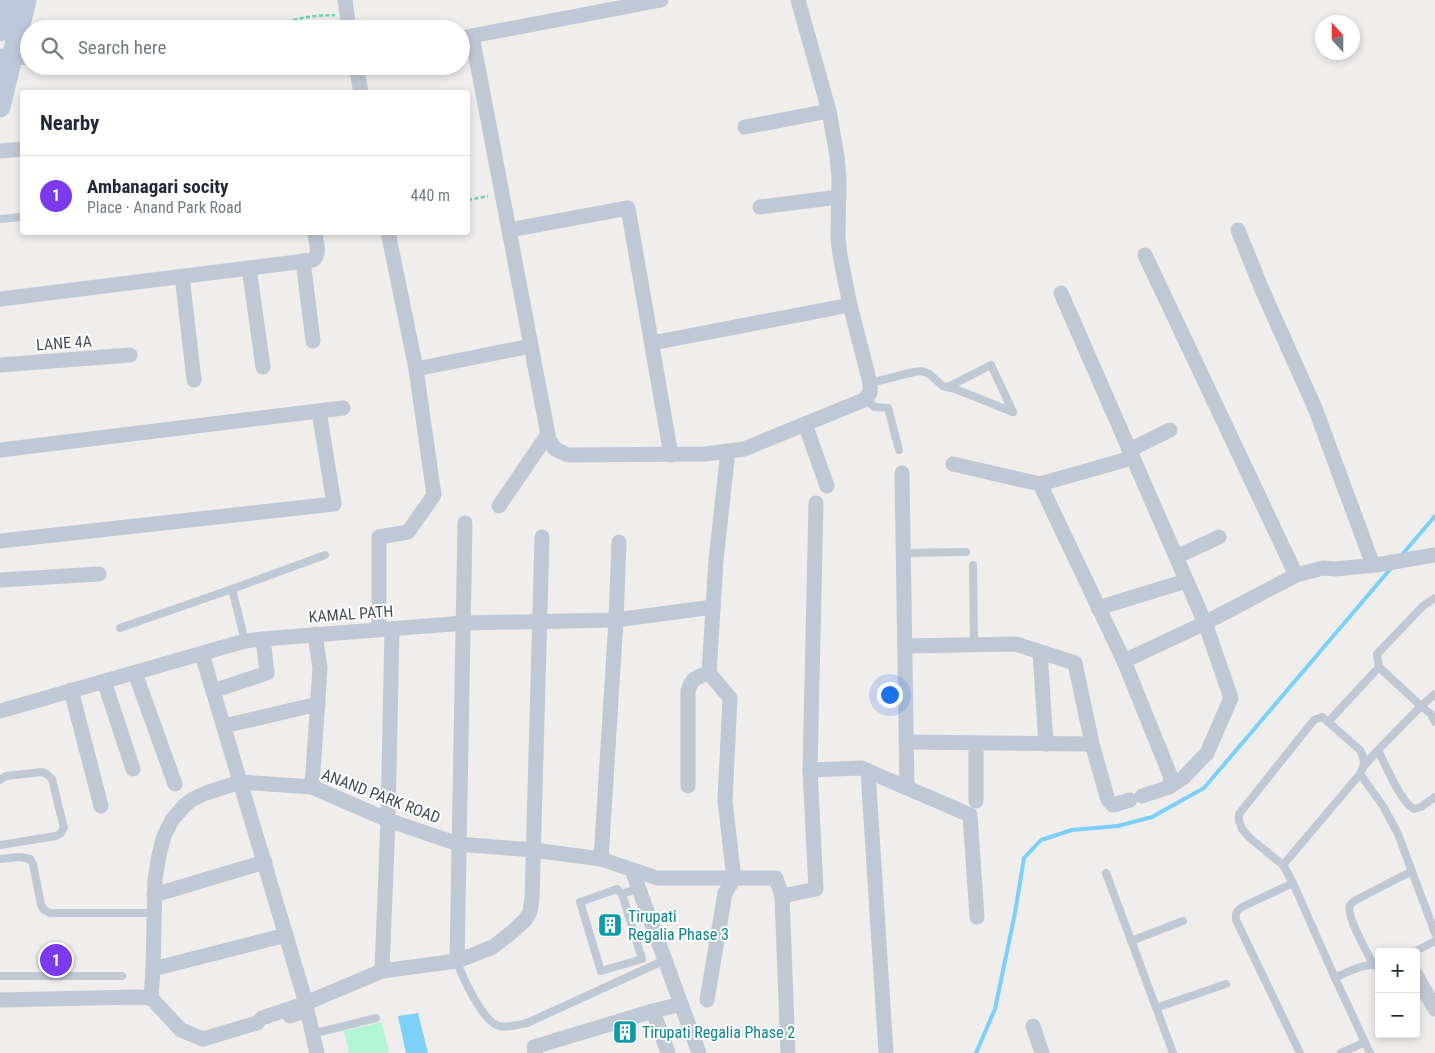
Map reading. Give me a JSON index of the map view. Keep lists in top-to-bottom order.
{
  "streets": {
    "street": ["LANE 4A", "KAMAL PATH", "ANAND PARK ROAD"]
  },
  "places": {
    "building": ["Tirupati Regalia Phase 3", "Tirupati Regalia Phase 2"]
  },
  "north": "top",
  "page": {
    "search": "Search here",
    "heading": "Nearby",
    "list": [
      {
        "mark": "1",
        "name": "Ambanagari socity",
        "note": "Place · Anand Park Road",
        "value": "440 m"
      }
    ],
    "pins": "1",
    "map_buttons": ["+", "−"]
  }
}
